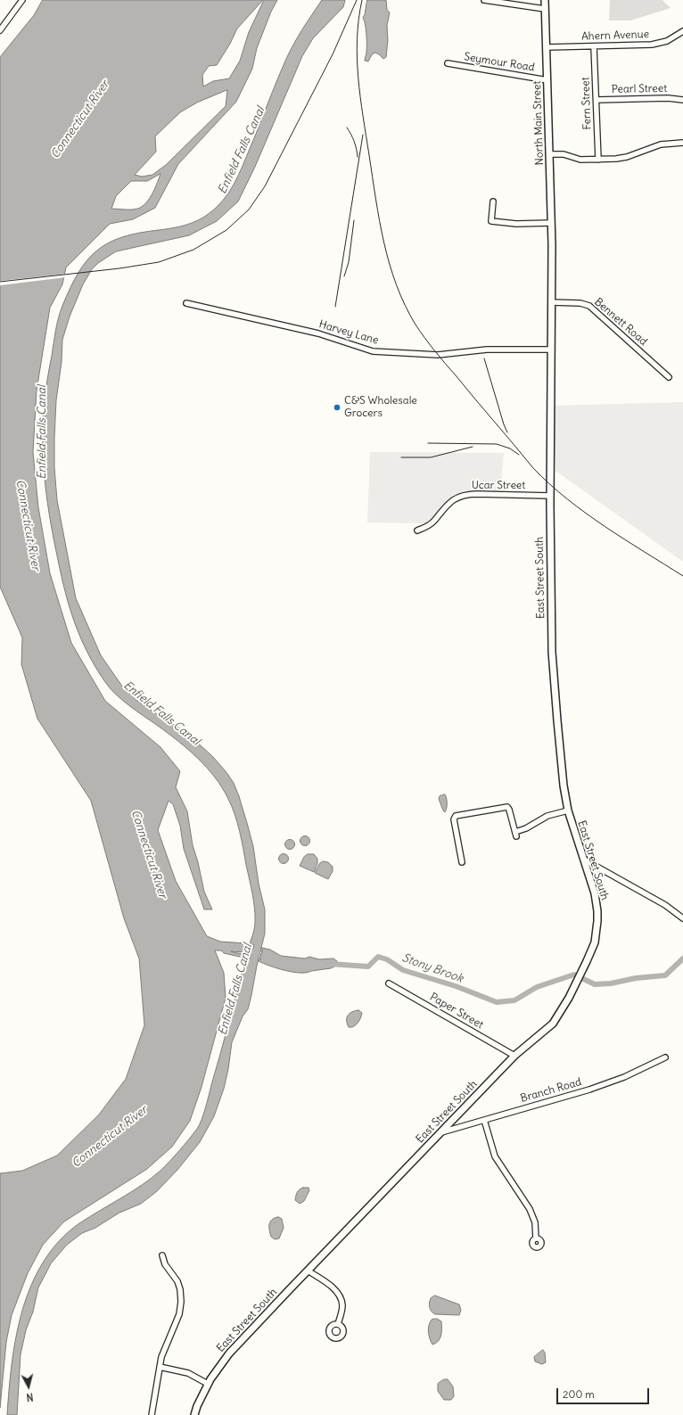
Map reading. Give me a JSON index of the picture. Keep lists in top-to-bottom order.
{
  "streets": {
    "main road": ["North Main Street", "East Street South"],
    "street": [
      "Ahern Avenue",
      "Seymour Road",
      "Pearl Street",
      "Fern Street",
      "Bennett Road",
      "Harvey Lane",
      "Ucar Street",
      "Paper Street",
      "Branch Road"
    ]
  },
  "crossings": [
    ["Ahern Avenue", "Fern Street"],
    ["Ahern Avenue", "North Main Street"],
    ["Seymour Road", "North Main Street"],
    ["Pearl Street", "Fern Street"],
    ["North Main Street", "East Street South"],
    ["Bennett Road", "East Street South"],
    ["Harvey Lane", "East Street South"],
    ["Ucar Street", "East Street South"],
    ["East Street South", "Paper Street"],
    ["East Street South", "Branch Road"]
  ],
  "water": ["Connecticut River", "Enfield Falls Canal", "Stony Brook"],
  "places": ["C&S Wholesale Grocers"],
  "scale_bar": "200 m",
  "north": "bottom"
}
